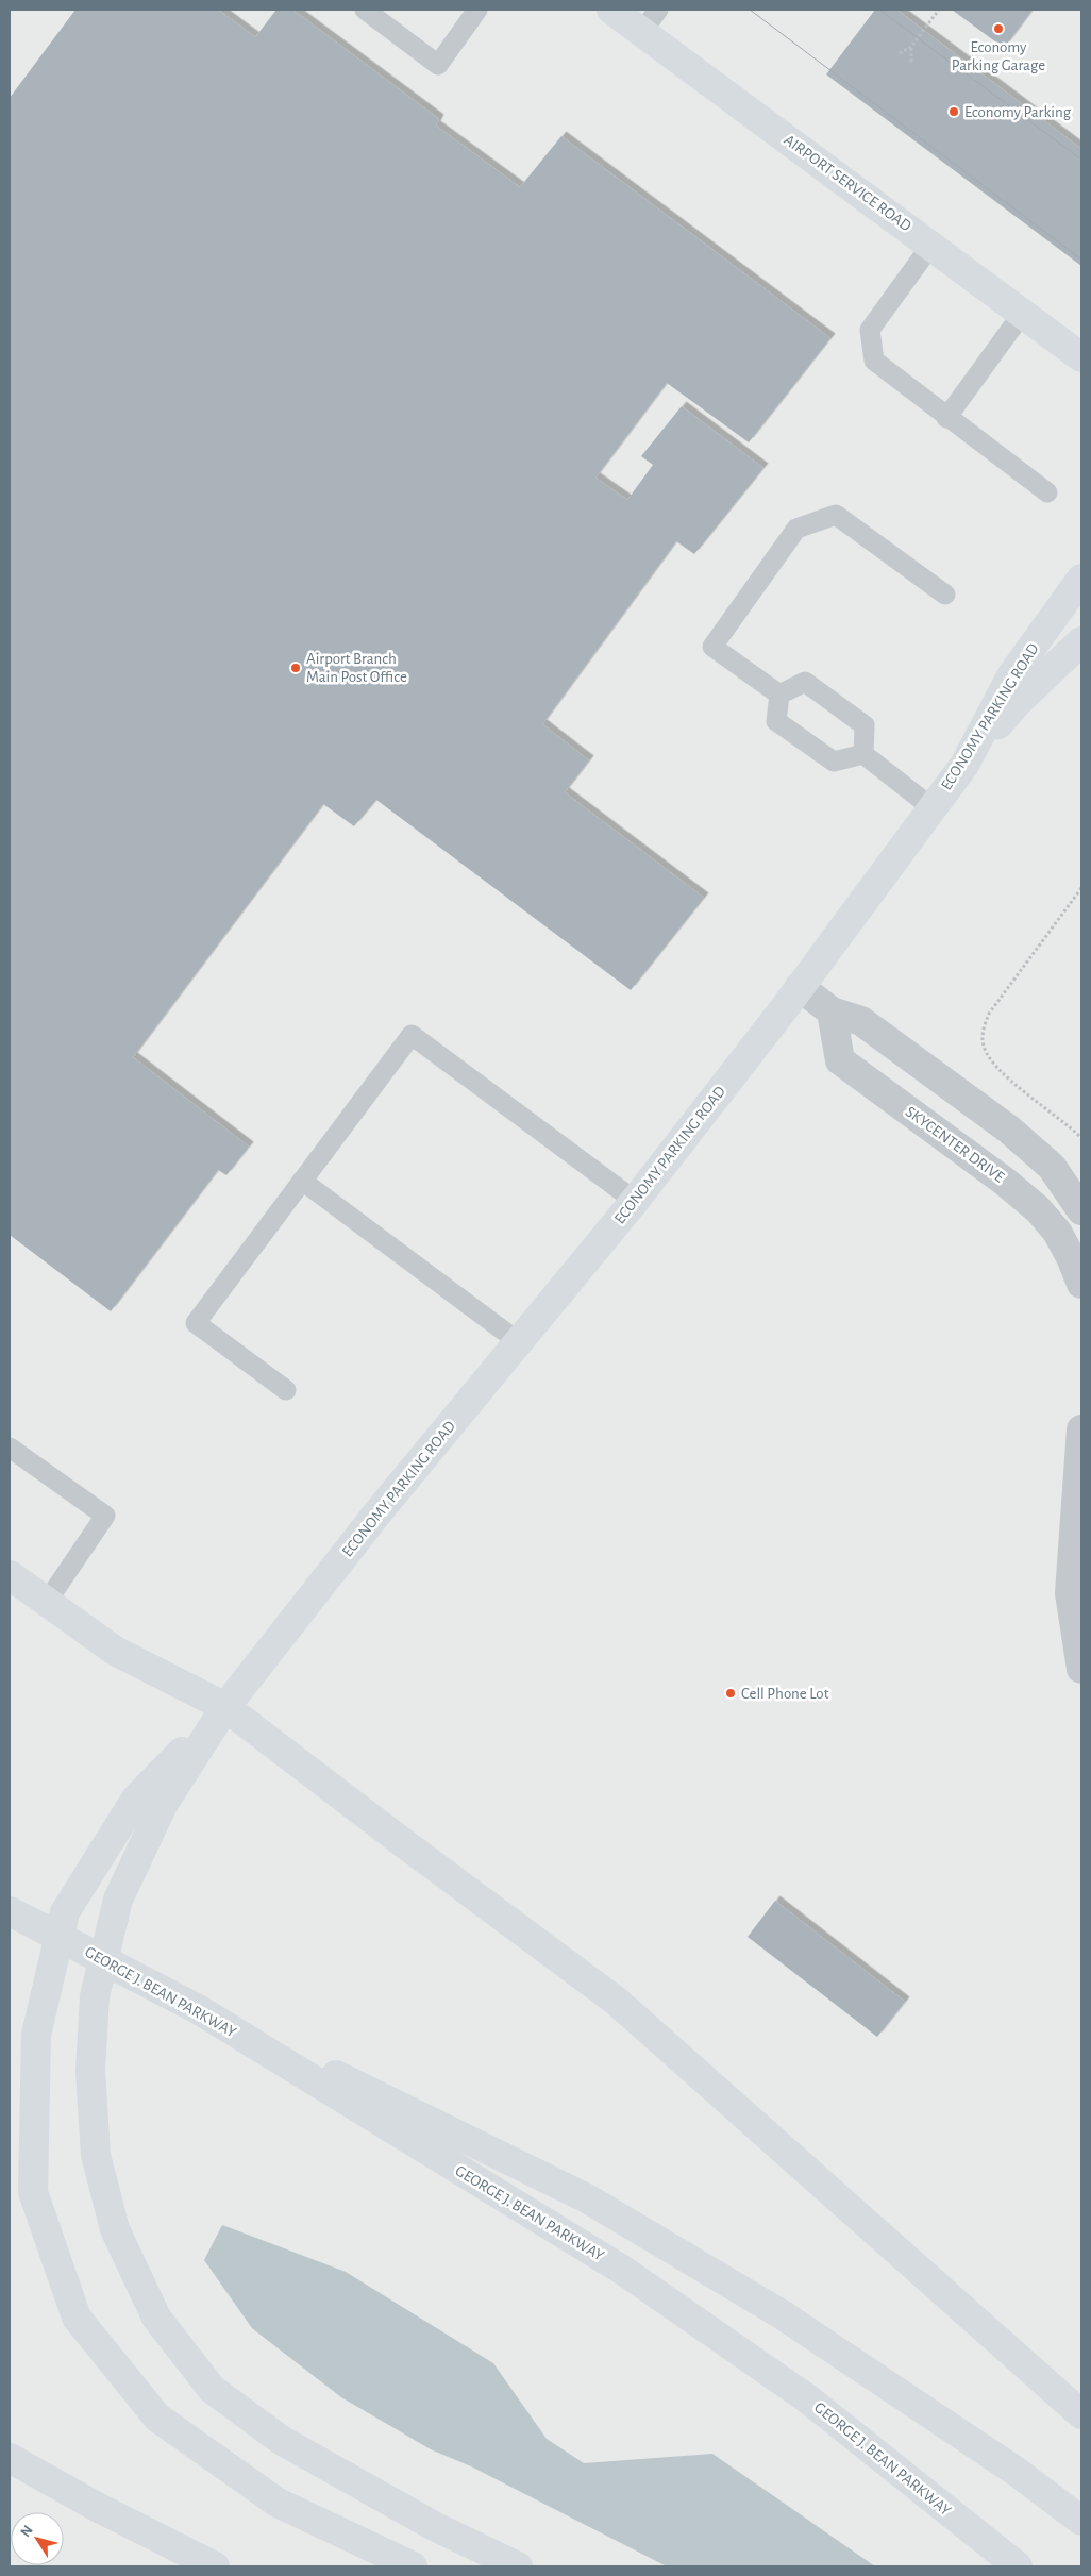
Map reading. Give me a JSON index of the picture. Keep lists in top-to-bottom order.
{
  "streets": {
    "street": [
      "AIRPORT SERVICE ROAD",
      "ECONOMY PARKING ROAD",
      "SKYCENTER DRIVE",
      "GEORGE J. BEAN PARKWAY"
    ]
  },
  "places": [
    "Economy Parking Garage",
    "Economy Parking",
    "Airport Branch Main Post Office",
    "Cell Phone Lot"
  ],
  "north": "top left"
}
